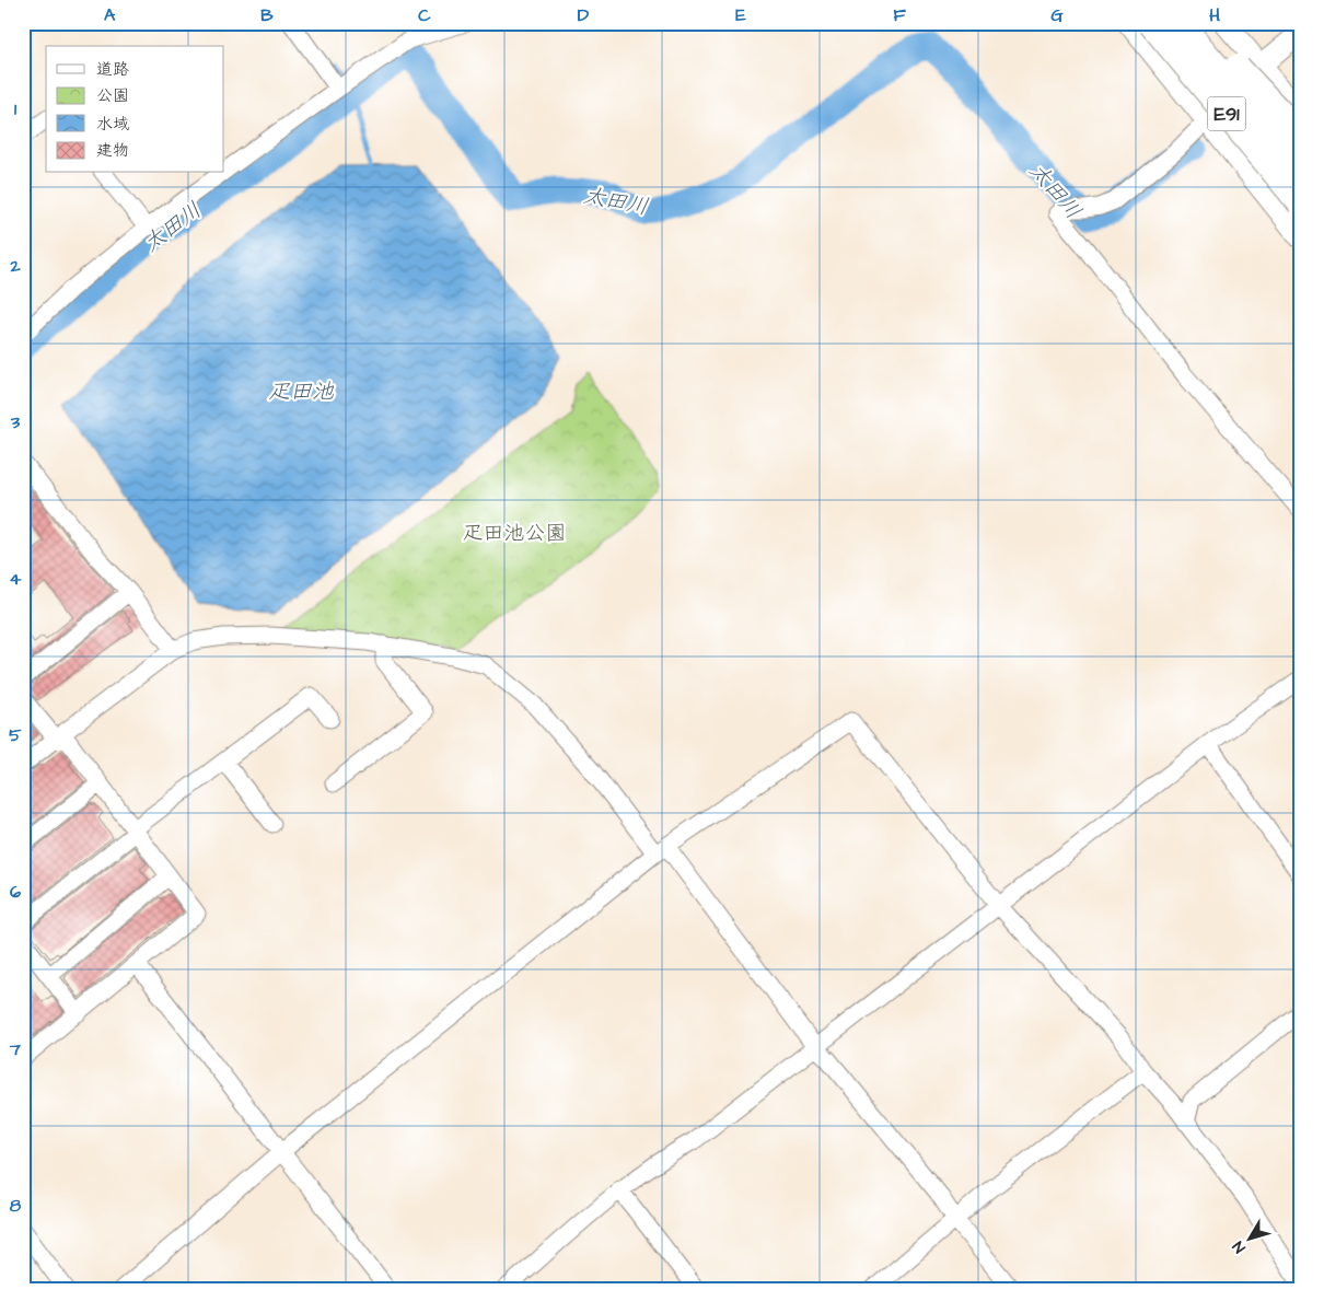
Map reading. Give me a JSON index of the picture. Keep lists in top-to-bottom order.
{
  "streets": {
    "highway": ["E91"]
  },
  "water": ["太田川", "疋田池"],
  "parks": ["疋田池公園"],
  "legend": [
    "道路",
    "公園",
    "水域",
    "建物"
  ],
  "north": "bottom left",
  "grid": {
    "columns": [
      "A",
      "B",
      "C",
      "D",
      "E",
      "F",
      "G",
      "H"
    ],
    "rows": [
      "1",
      "2",
      "3",
      "4",
      "5",
      "6",
      "7",
      "8"
    ]
  }
}
